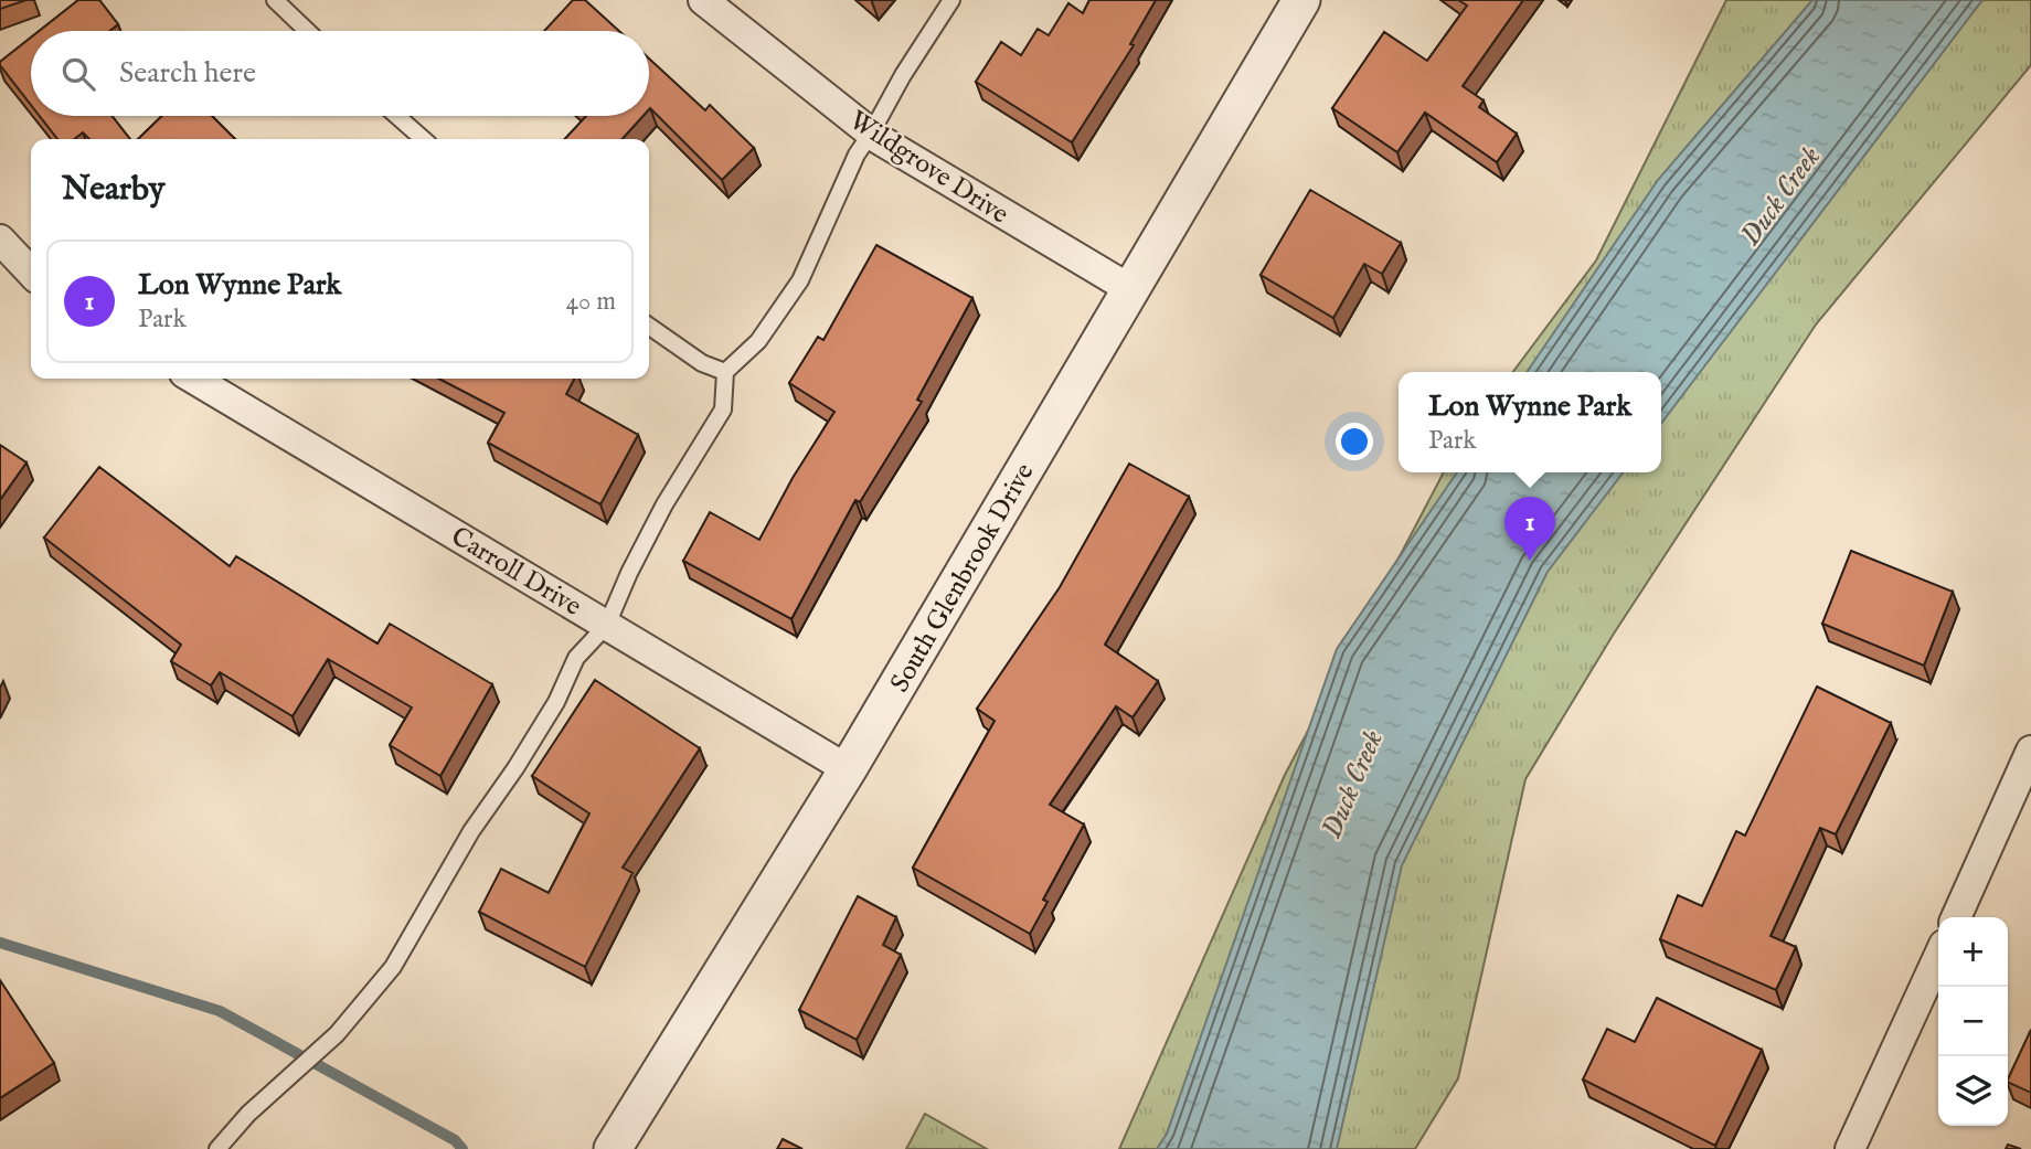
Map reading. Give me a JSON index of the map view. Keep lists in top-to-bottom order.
{
  "streets": {
    "street": ["Wildgrove Drive", "Carroll Drive", "South Glenbrook Drive"]
  },
  "crossings": [
    ["Wildgrove Drive", "South Glenbrook Drive"],
    ["Carroll Drive", "South Glenbrook Drive"]
  ],
  "water": ["Duck Creek"],
  "page": {
    "search": "Search here",
    "heading": "Nearby",
    "list": [
      {
        "mark": "1",
        "name": "Lon Wynne Park",
        "note": "Park",
        "value": "40 m"
      }
    ],
    "popup": ["Lon Wynne Park", "Park"],
    "pins": "1",
    "map_buttons": ["+", "−"]
  }
}
